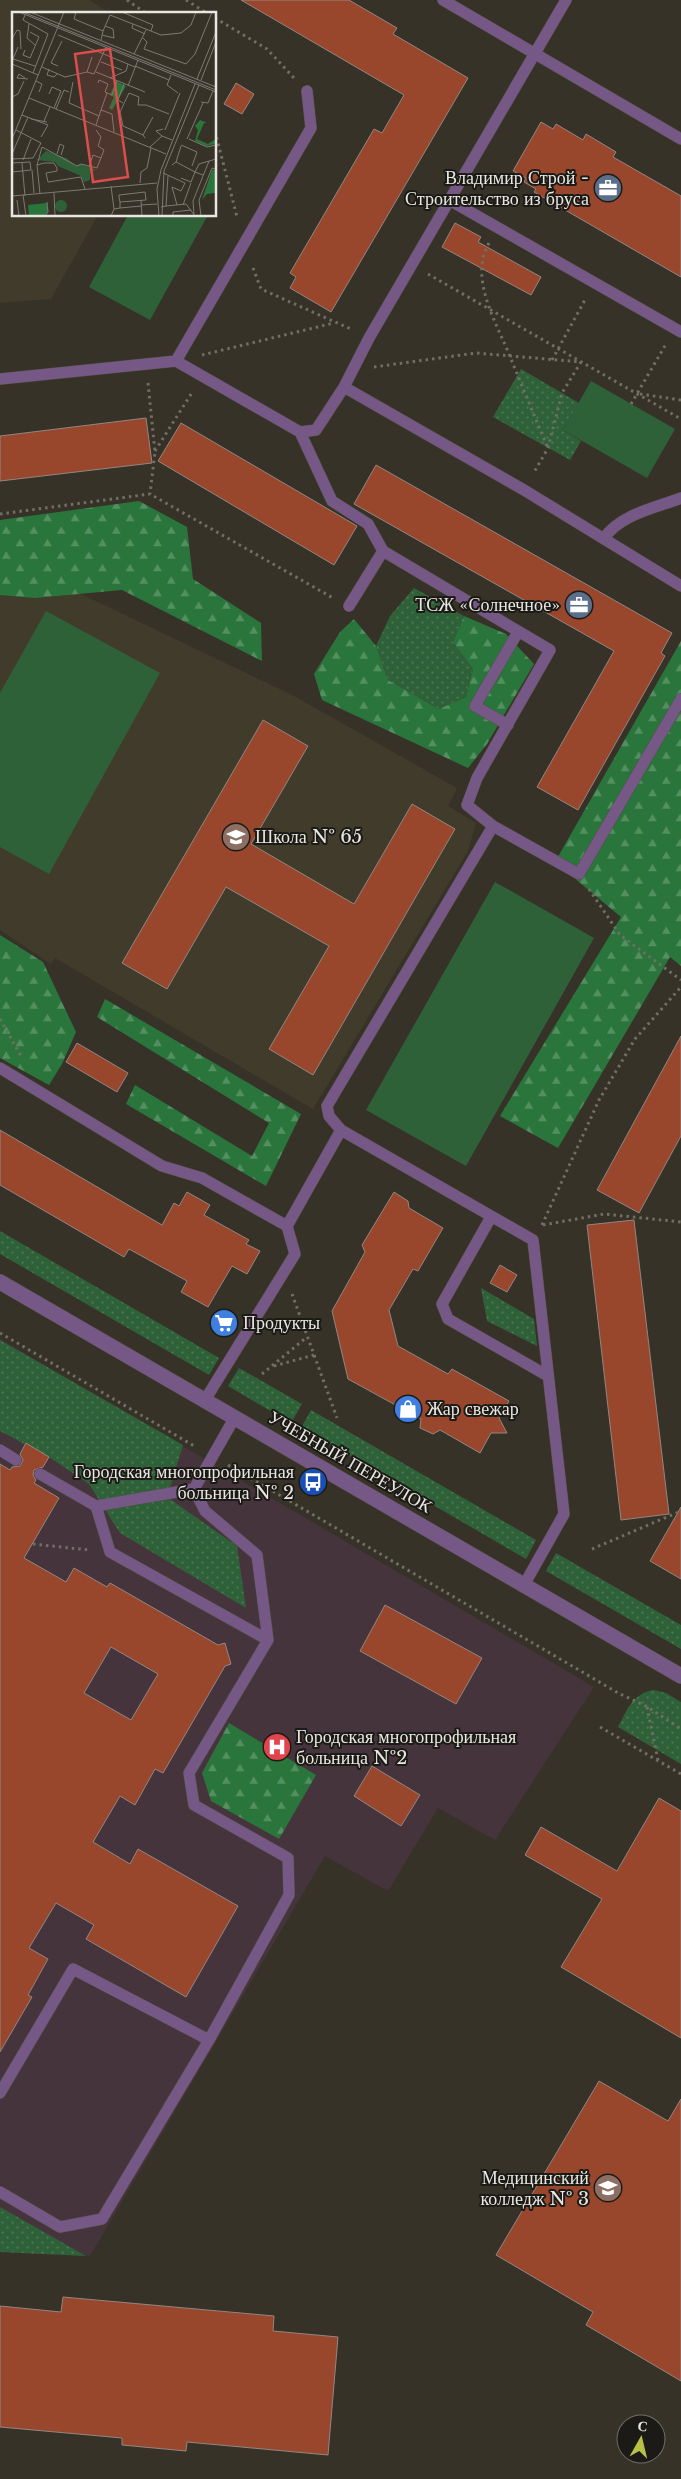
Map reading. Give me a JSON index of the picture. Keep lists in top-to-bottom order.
{
  "streets": {
    "street": ["УЧЕБНЫЙ ПЕРЕУЛОК"]
  },
  "places": {
    "office": ["Владимир Строй - Строительство из бруса", "ТСЖ «Солнечное»"],
    "school or university": ["Школа № 65", "Медицинский колледж № 3"],
    "supermarket": ["Продукты"],
    "shop": ["Жар свежар"],
    "bus stop": ["Городская многопрофильная больница № 2"],
    "hospital": ["Городская многопрофильная больница №2"]
  },
  "north": "top"
}
